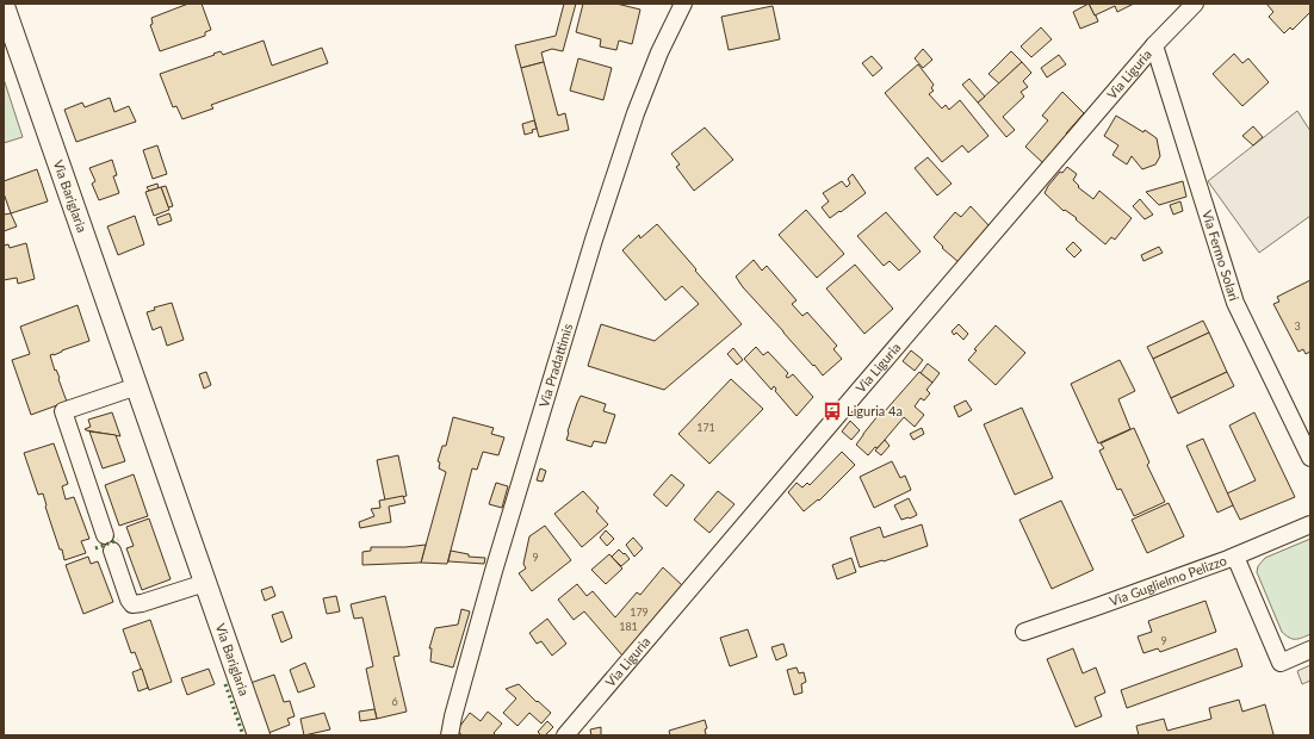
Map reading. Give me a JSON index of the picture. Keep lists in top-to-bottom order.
{
  "streets": {
    "street": [
      "Via Liguria",
      "Via Bariglaria",
      "Via Fermo Solari",
      "Via Pradattimis",
      "Via Guglielmo Pelizzo"
    ]
  },
  "crossings": [
    ["Via Liguria", "Via Fermo Solari"]
  ],
  "places": {
    "bus stop": ["Liguria 4a"]
  },
  "house_numbers": [
    "3",
    "171",
    "9",
    "179",
    "181",
    "9",
    "6"
  ]
}
